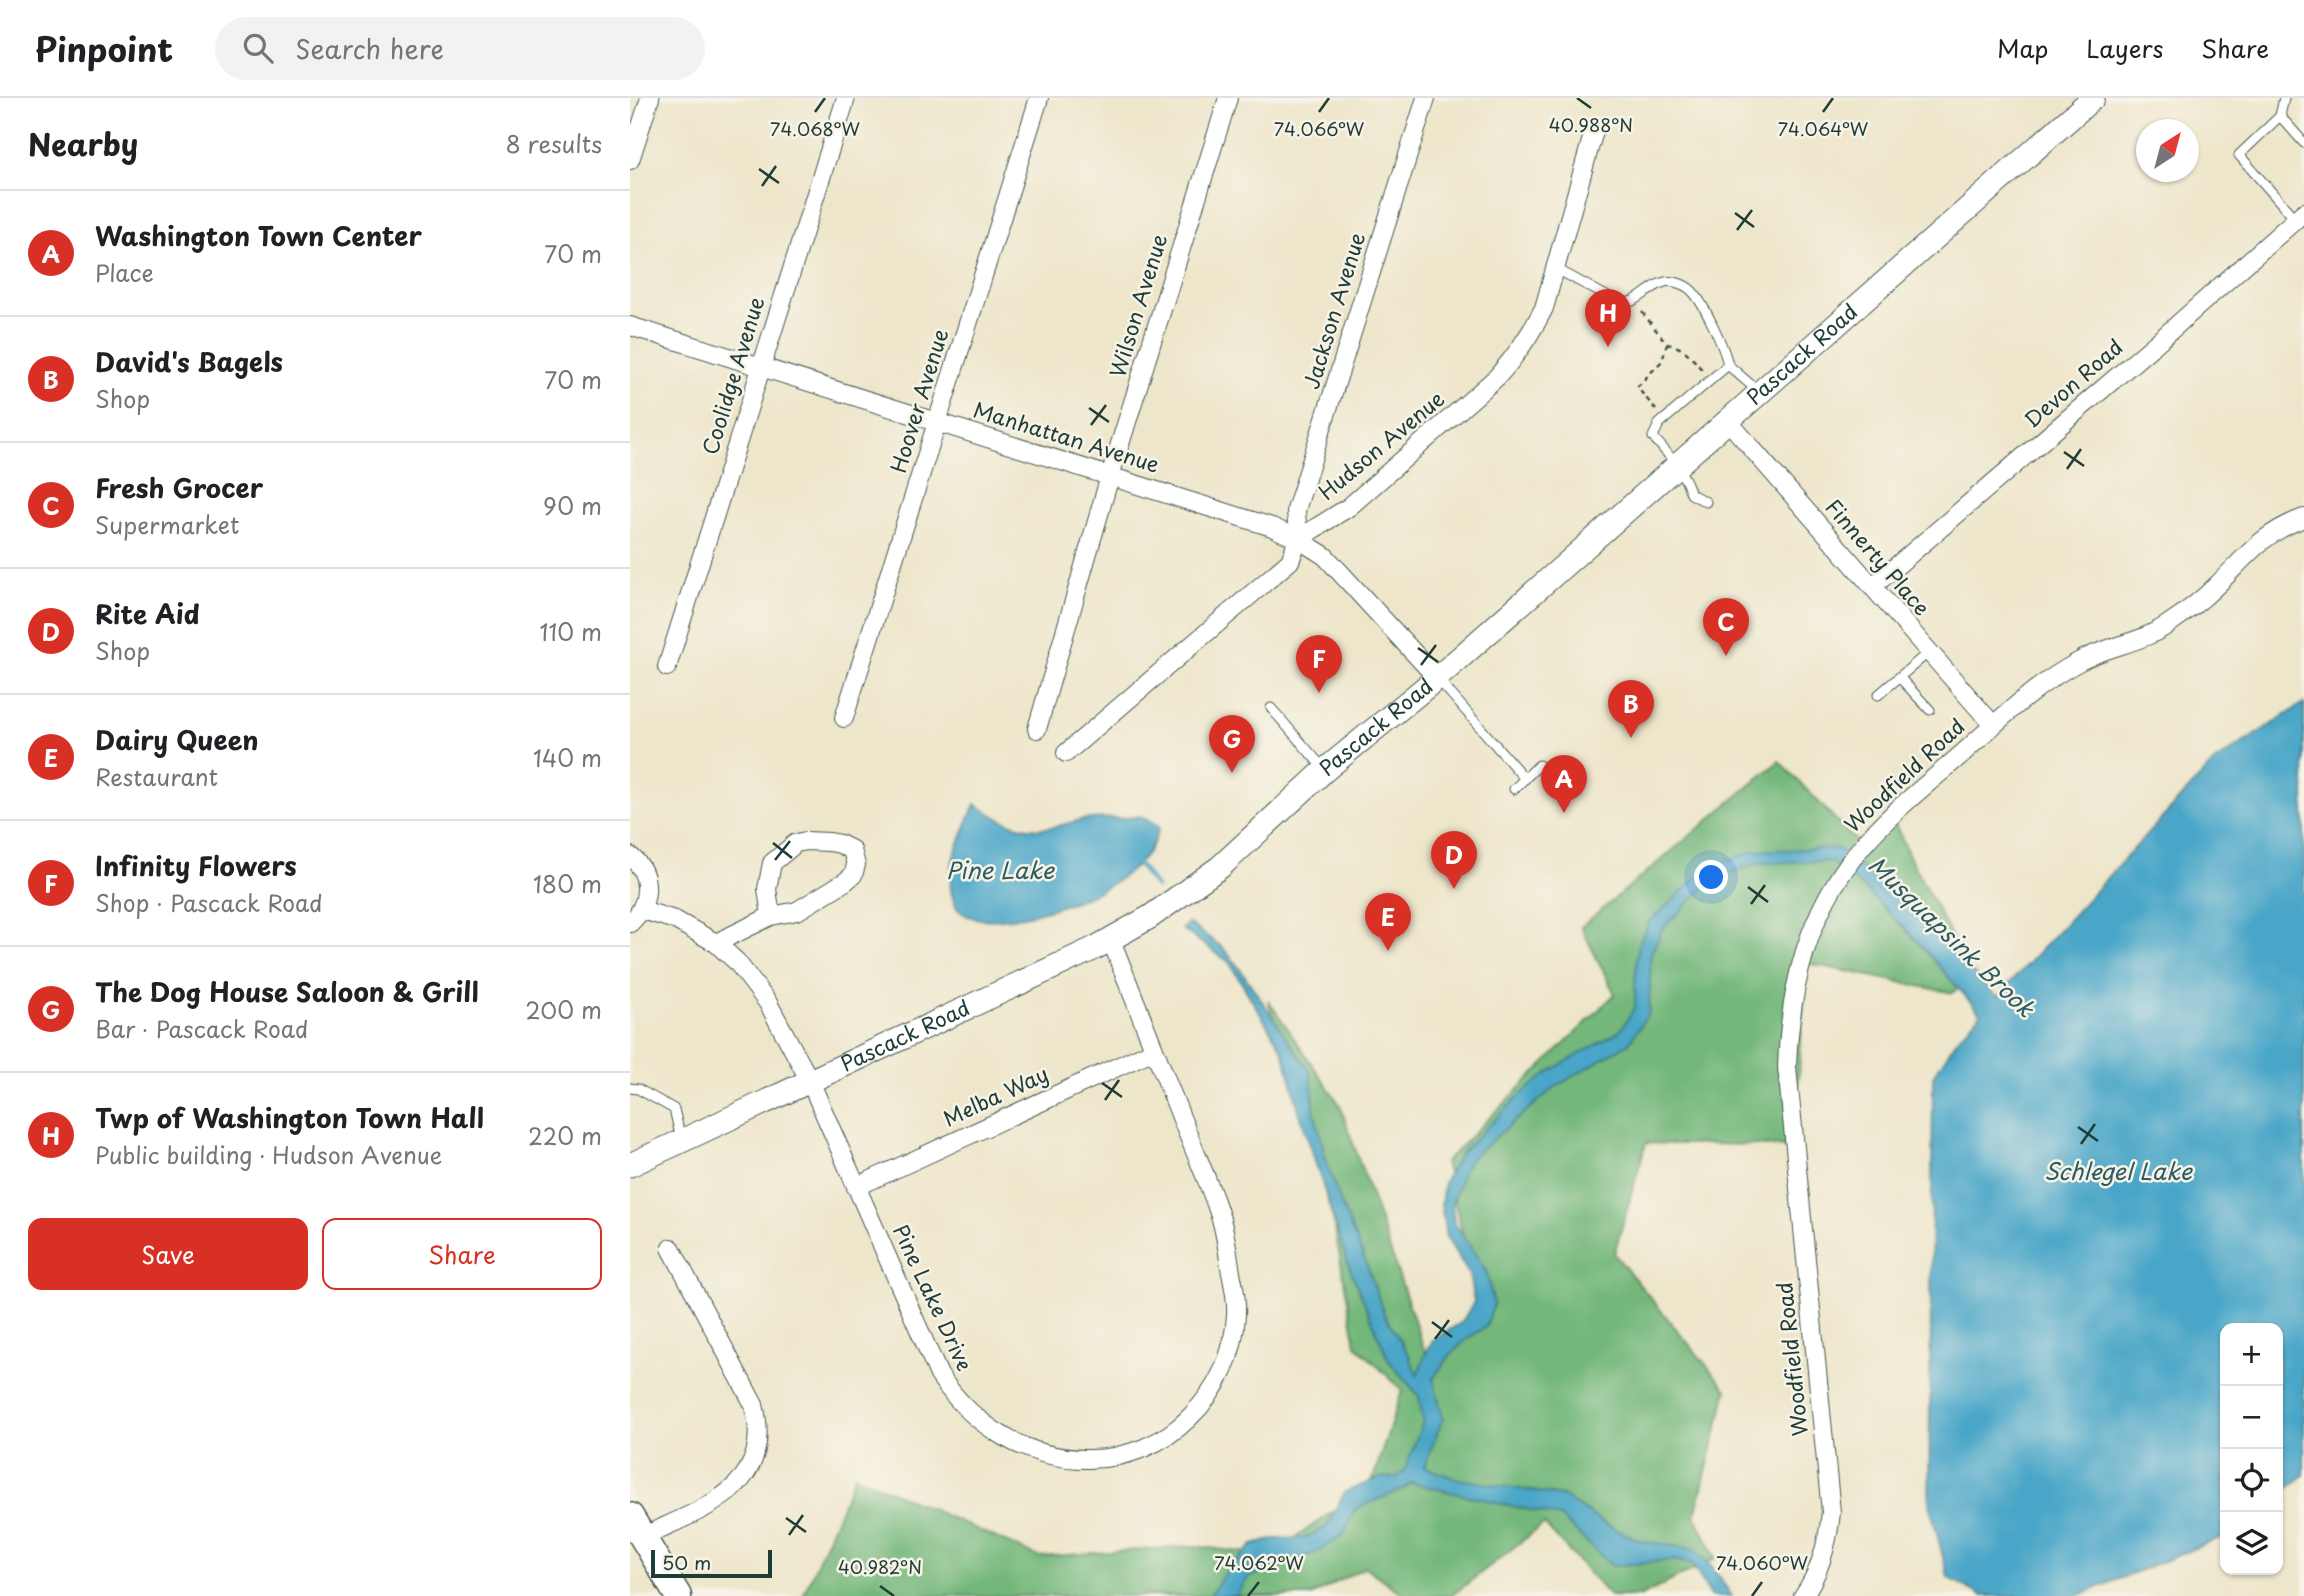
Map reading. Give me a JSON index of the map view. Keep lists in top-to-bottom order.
{
  "streets": {
    "street": [
      "Wilson Avenue",
      "Jackson Avenue",
      "Pascack Road",
      "Coolidge Avenue",
      "Devon Road",
      "Hoover Avenue",
      "Manhattan Avenue",
      "Hudson Avenue",
      "Finnerty Place",
      "Woodfield Road",
      "Melba Way",
      "Pine Lake Drive"
    ]
  },
  "crossings": [
    ["Wilson Avenue", "Manhattan Avenue"],
    ["Jackson Avenue", "Manhattan Avenue"],
    ["Jackson Avenue", "Hudson Avenue"],
    ["Pascack Road", "Manhattan Avenue"],
    ["Pascack Road", "Finnerty Place"],
    ["Pascack Road", "Pine Lake Drive"],
    ["Coolidge Avenue", "Manhattan Avenue"],
    ["Devon Road", "Finnerty Place"],
    ["Hoover Avenue", "Manhattan Avenue"],
    ["Manhattan Avenue", "Hudson Avenue"],
    ["Finnerty Place", "Woodfield Road"],
    ["Melba Way", "Pine Lake Drive"]
  ],
  "water": ["Pine Lake", "Musquapsink Brook", "Schlegel Lake"],
  "scale_bar": "50 m",
  "north": "top right",
  "page": {
    "header": "Pinpoint",
    "search": "Search here",
    "nav": ["Map", "Layers", "Share"],
    "heading": ["Nearby", "8 results"],
    "list": [
      {
        "mark": "A",
        "name": "Washington Town Center",
        "note": "Place",
        "value": "70 m"
      },
      {
        "mark": "B",
        "name": "David's Bagels",
        "note": "Shop",
        "value": "70 m"
      },
      {
        "mark": "C",
        "name": "Fresh Grocer",
        "note": "Supermarket",
        "value": "90 m"
      },
      {
        "mark": "D",
        "name": "Rite Aid",
        "note": "Shop",
        "value": "110 m"
      },
      {
        "mark": "E",
        "name": "Dairy Queen",
        "note": "Restaurant",
        "value": "140 m"
      },
      {
        "mark": "F",
        "name": "Infinity Flowers",
        "note": "Shop · Pascack Road",
        "value": "180 m"
      },
      {
        "mark": "G",
        "name": "The Dog House Saloon & Grill",
        "note": "Bar · Pascack Road",
        "value": "200 m"
      },
      {
        "mark": "H",
        "name": "Twp of Washington Town Hall",
        "note": "Public building · Hudson Avenue",
        "value": "220 m"
      }
    ],
    "pins": [
      "H",
      "C",
      "F",
      "B",
      "G",
      "A",
      "D",
      "E"
    ],
    "buttons": ["Save", "Share"],
    "map_buttons": ["+", "−"],
    "scale": "50 m"
  },
  "coordinates": [
    "40.988°N",
    "74.068°W",
    "74.066°W",
    "74.064°W",
    "74.062°W",
    "74.060°W",
    "40.982°N"
  ]
}
